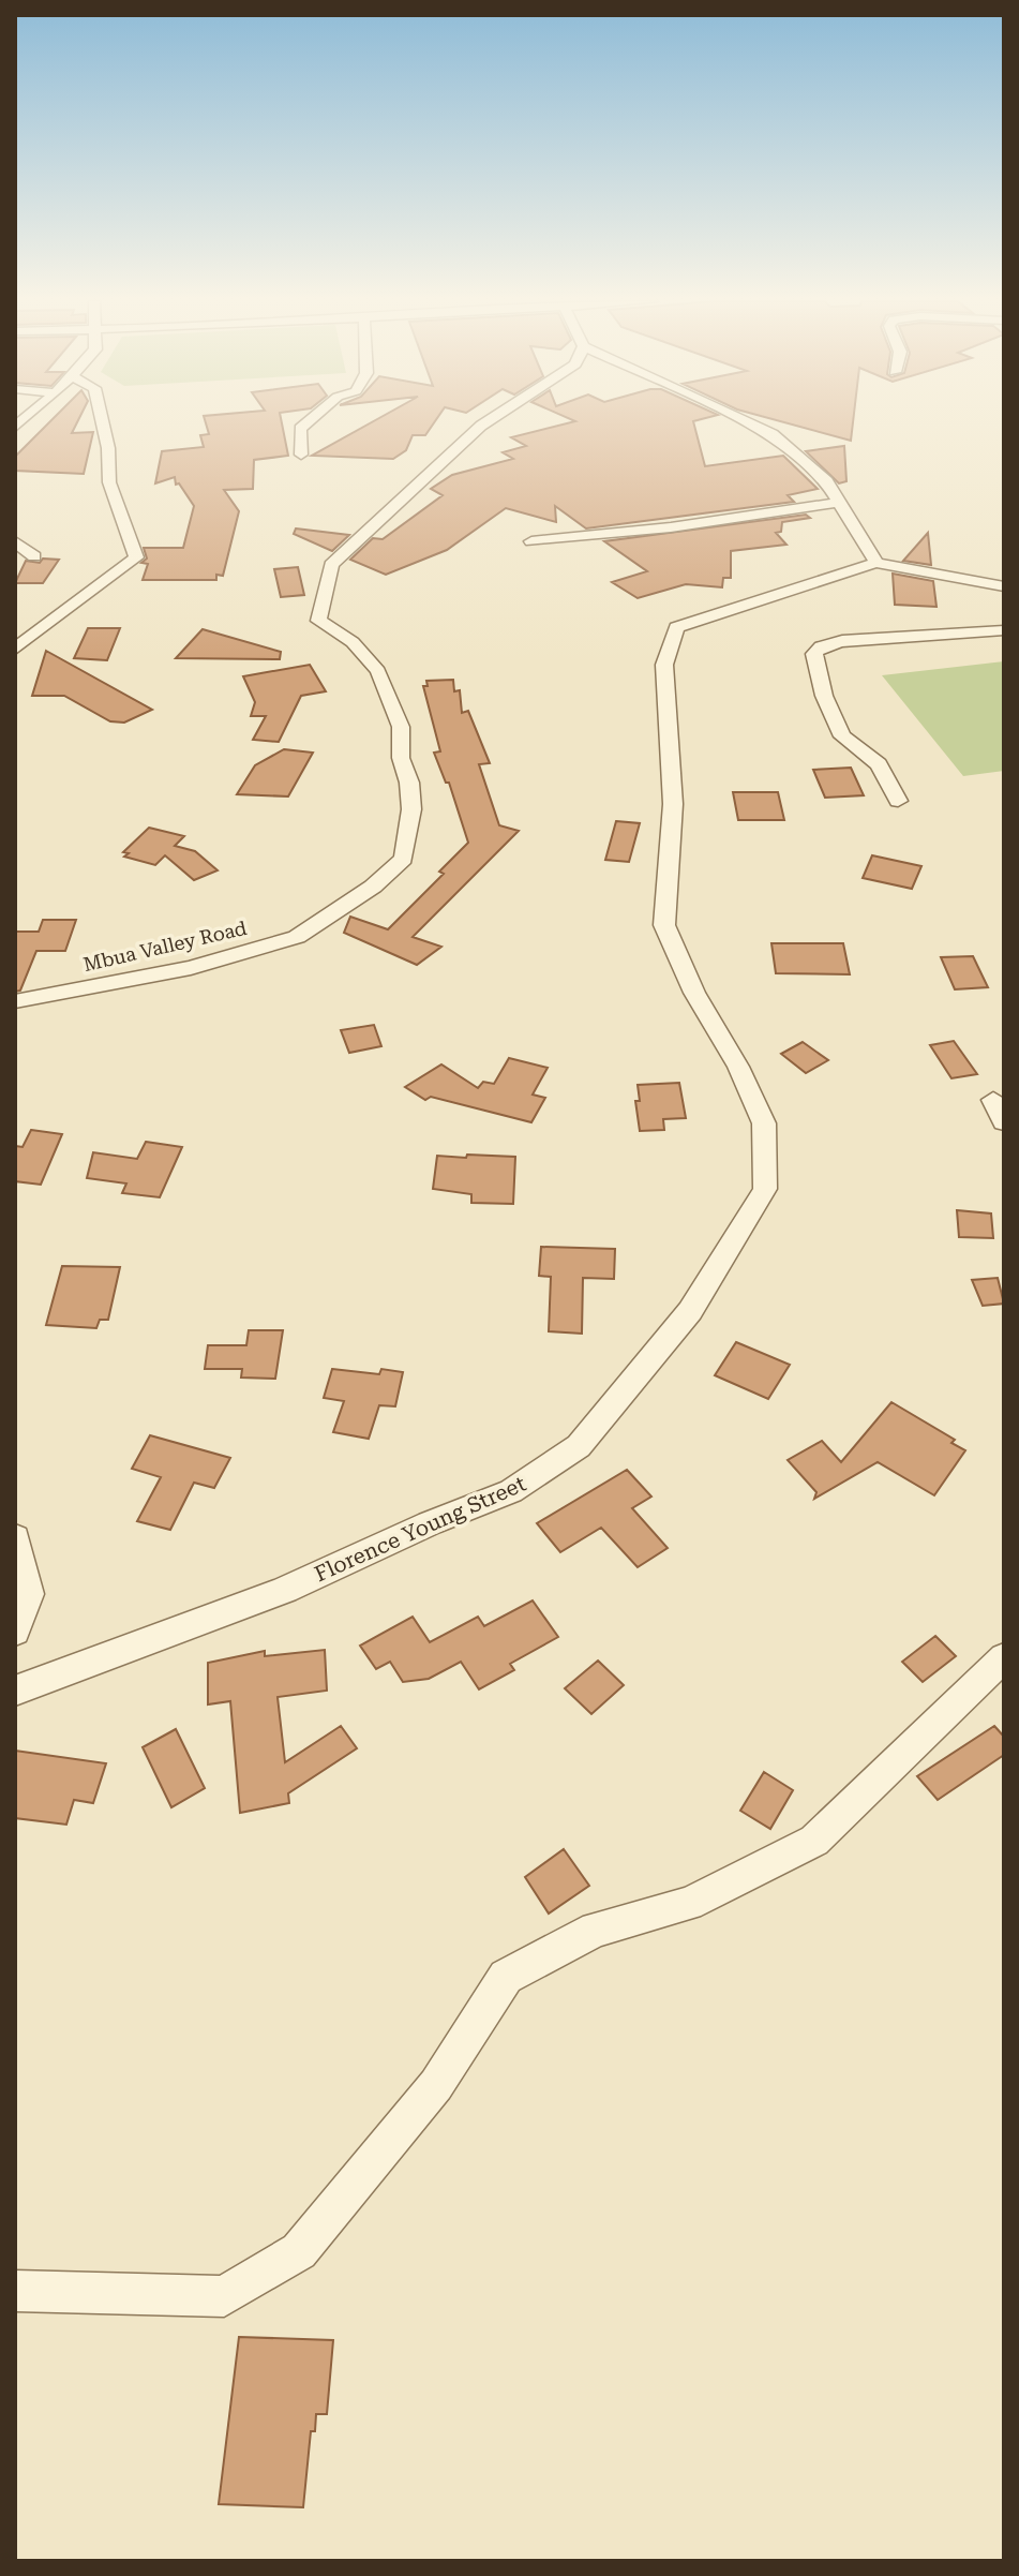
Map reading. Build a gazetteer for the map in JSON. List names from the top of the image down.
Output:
{
  "streets": {
    "street": ["Mbua Valley Road", "Florence Young Street"]
  }
}
